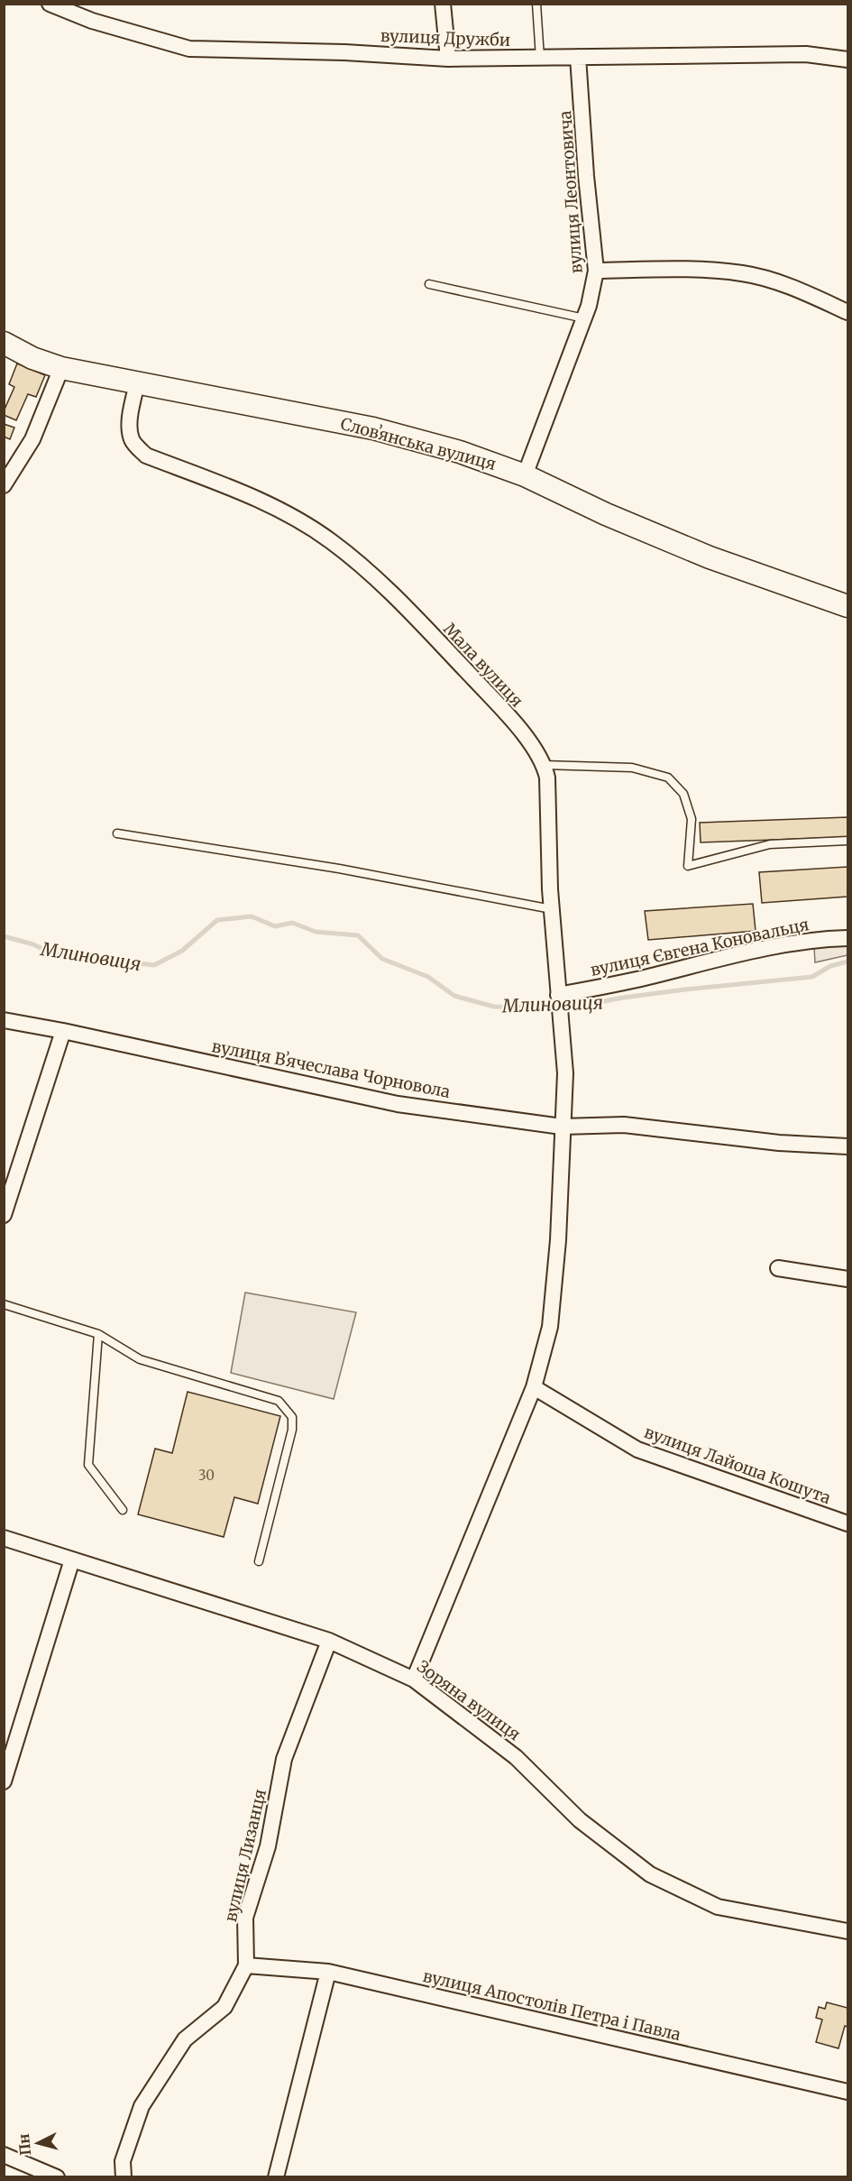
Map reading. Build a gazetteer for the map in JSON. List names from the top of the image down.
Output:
{
  "streets": {
    "street": [
      "вулиця Дружби",
      "вулиця Леонтовича",
      "Словʼянська вулиця",
      "Мала вулиця",
      "вулиця Євгена Коновальця",
      "вулиця Вʼячеслава Чорновола",
      "вулиця Лайоша Кошута",
      "Зоряна вулиця",
      "вулиця Лизанця",
      "вулиця Апостолів Петра і Павла"
    ]
  },
  "crossings": [
    ["вулиця Дружби", "вулиця Леонтовича"],
    ["вулиця Леонтовича", "Словʼянська вулиця"],
    ["Словʼянська вулиця", "Мала вулиця"],
    ["Мала вулиця", "вулиця Євгена Коновальця"],
    ["Мала вулиця", "вулиця Вʼячеслава Чорновола"],
    ["Мала вулиця", "вулиця Лайоша Кошута"],
    ["Мала вулиця", "Зоряна вулиця"],
    ["Зоряна вулиця", "вулиця Лизанця"],
    ["вулиця Лизанця", "вулиця Апостолів Петра і Павла"]
  ],
  "water": ["Млиновиця"],
  "house_numbers": ["30"],
  "north": "left"
}
